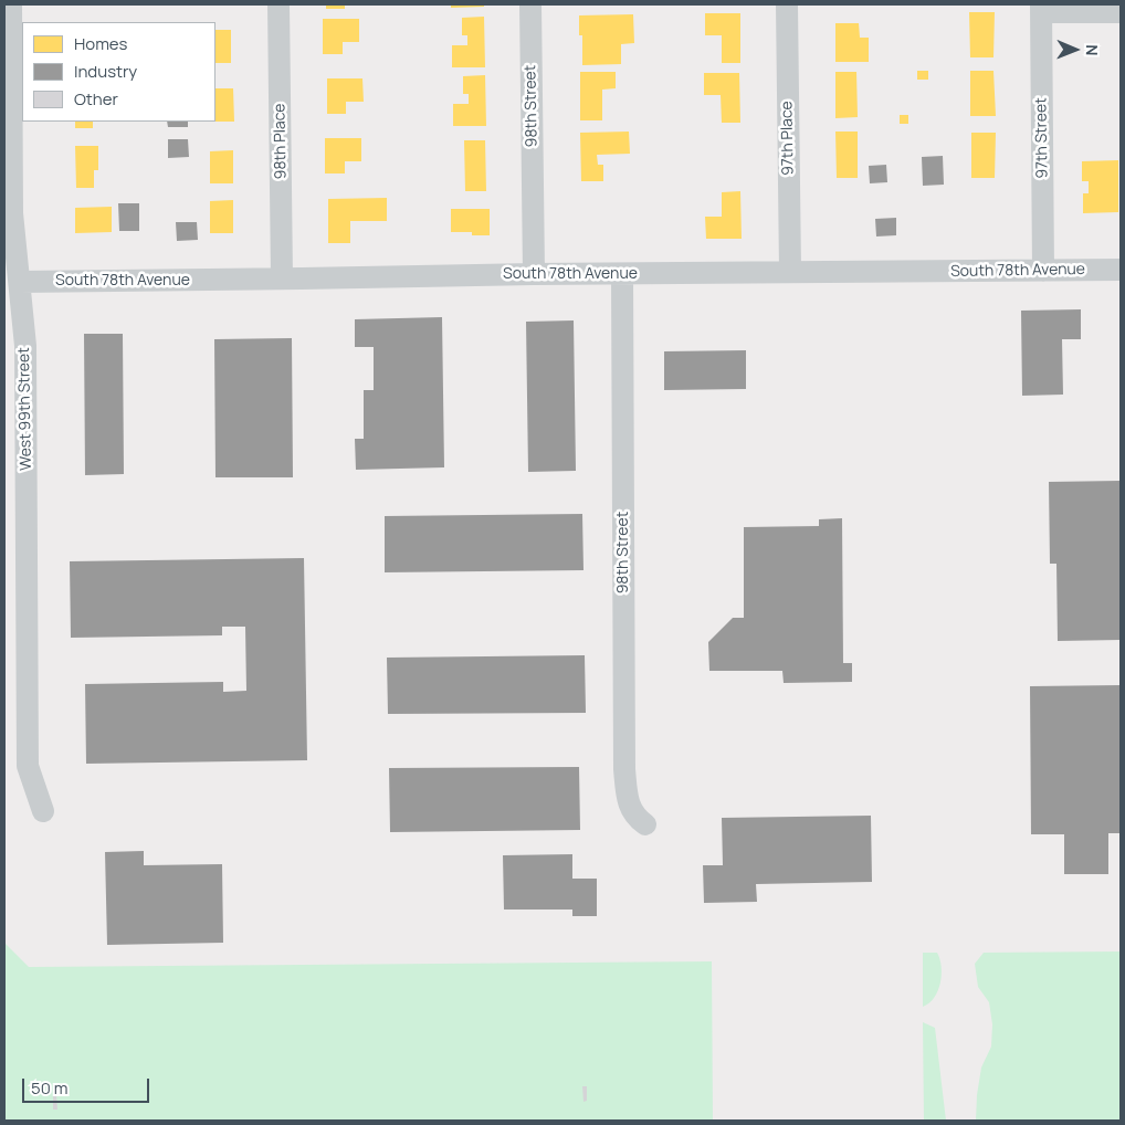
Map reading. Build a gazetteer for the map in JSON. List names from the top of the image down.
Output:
{
  "streets": {
    "street": [
      "98th Street",
      "97th Place",
      "97th Street",
      "98th Place",
      "South 78th Avenue",
      "West 99th Street"
    ]
  },
  "crossings": [
    ["98th Street", "South 78th Avenue"],
    ["97th Place", "South 78th Avenue"],
    ["97th Street", "South 78th Avenue"],
    ["98th Place", "South 78th Avenue"],
    ["South 78th Avenue", "West 99th Street"]
  ],
  "legend": ["Homes", "Industry", "Other"],
  "scale_bar": "50 m",
  "north": "right"
}
